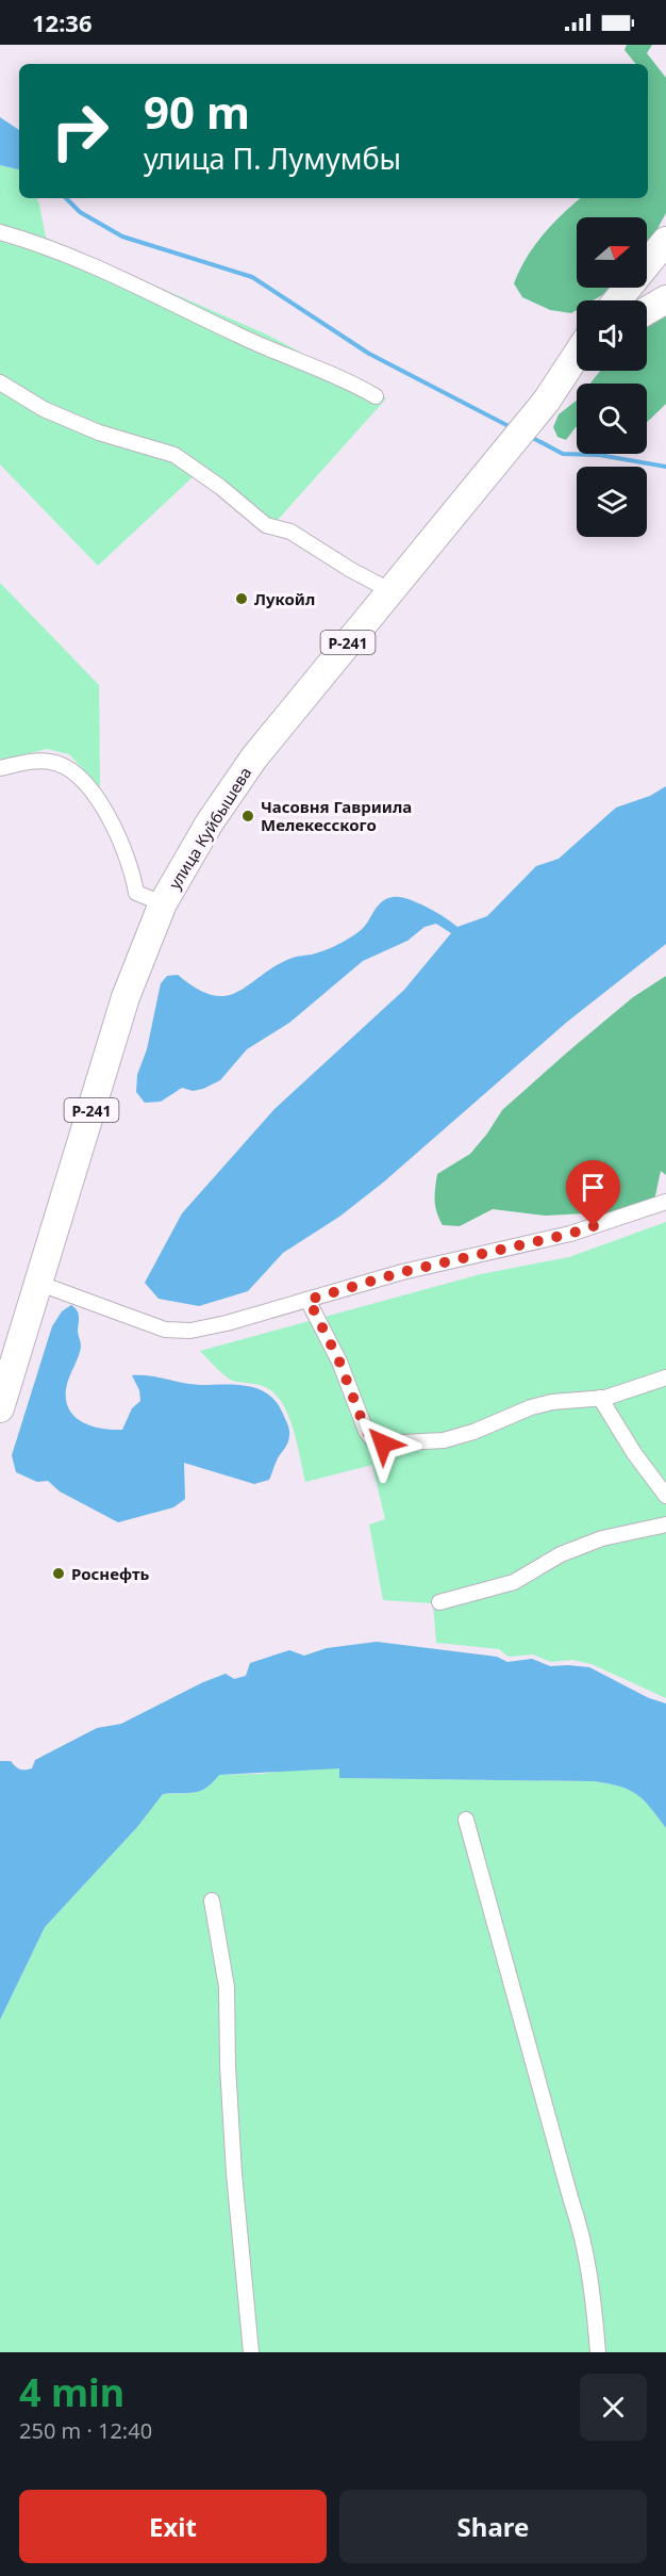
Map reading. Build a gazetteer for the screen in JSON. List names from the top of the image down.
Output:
{
  "streets": {
    "highway": ["Р-241", "улица Куйбышева"]
  },
  "places": ["Лукойл", "Часовня Гавриила Мелекесского", "Роснефть"],
  "north": "right",
  "page": {
    "status": "12:36",
    "turn": ["90 m", "улица П. Лумумбы"],
    "heading": ["4 min", "250 m · 12:40"],
    "buttons": ["Exit", "Share"]
  }
}
